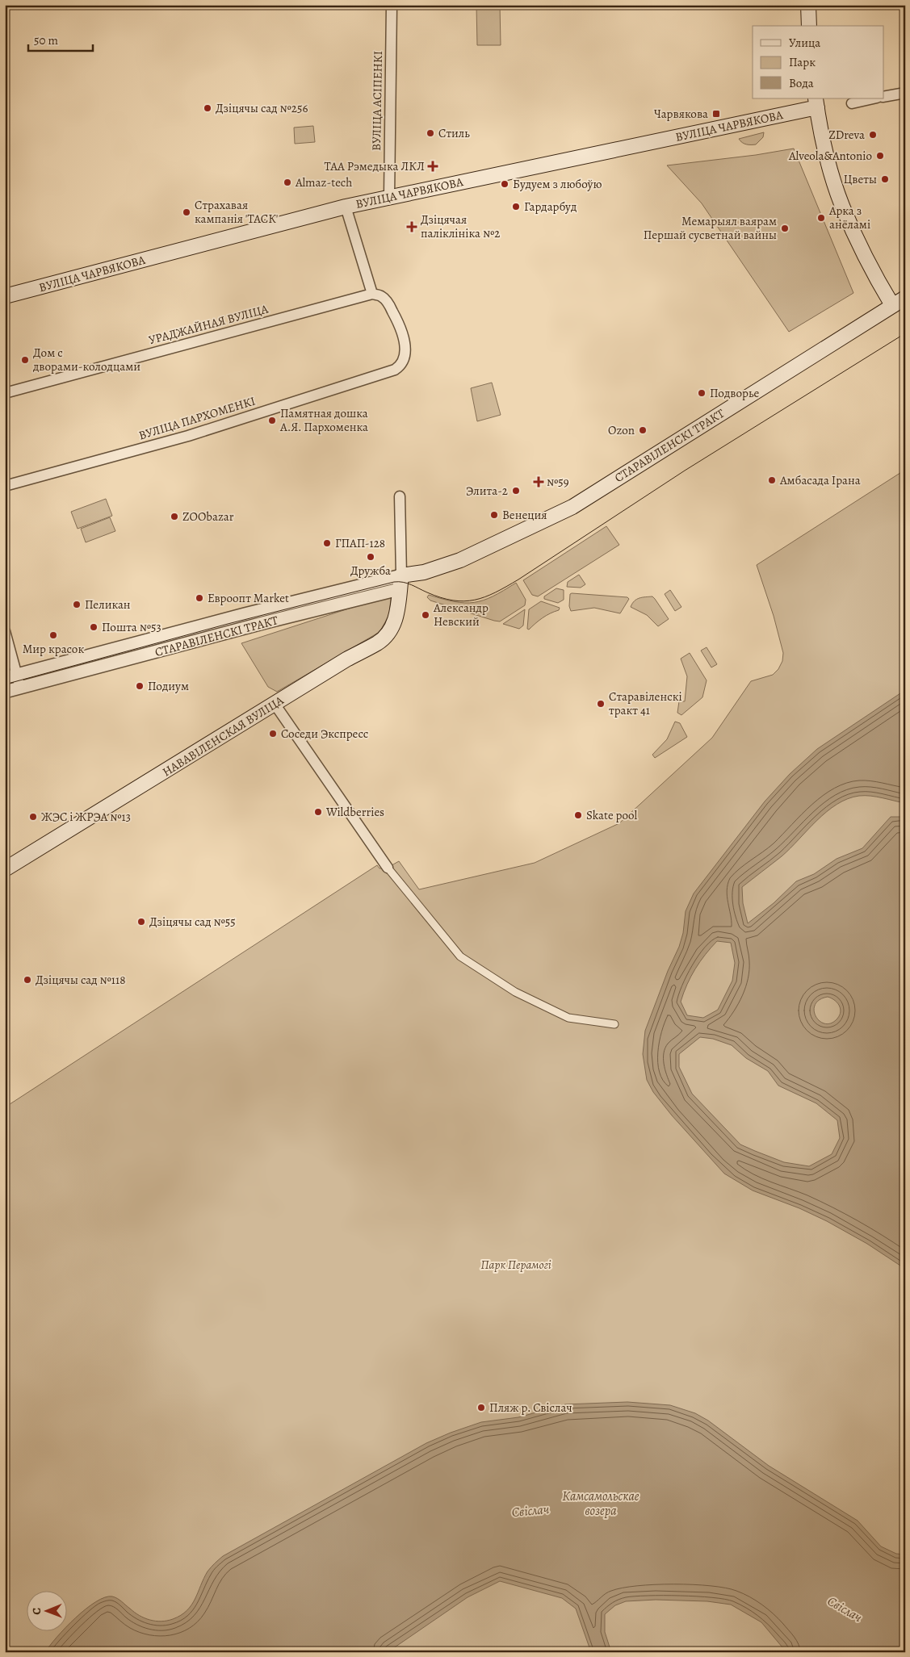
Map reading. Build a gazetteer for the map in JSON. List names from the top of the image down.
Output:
{
  "streets": {
    "main road": ["ВУЛІЦА ЧАРВЯКОВА", "СТАРАВІЛЕНСКІ ТРАКТ", "НАВАВІЛЕНСКАЯ ВУЛІЦА"],
    "street": ["ВУЛІЦА АСІПЕНКІ", "УРАДЖАЙНАЯ ВУЛІЦА", "ВУЛІЦА ПАРХОМЕНКІ"]
  },
  "crossings": [
    ["ВУЛІЦА АСІПЕНКІ", "ВУЛІЦА ЧАРВЯКОВА"],
    ["УРАДЖАЙНАЯ ВУЛІЦА", "ВУЛІЦА ПАРХОМЕНКІ"],
    ["СТАРАВІЛЕНСКІ ТРАКТ", "НАВАВІЛЕНСКАЯ ВУЛІЦА"]
  ],
  "water": ["Камсамольскае возера", "Свіслач"],
  "parks": ["Парк Перамогі"],
  "places": {
    "other": [
      "Дзіцячы сад №256",
      "Стиль",
      "ZDreva",
      "Alveola&Antonio",
      "Цветы",
      "Almaz-tech",
      "Будуем з любоўю",
      "Гардарбуд",
      "Страхавая кампанія 'ТАСК'",
      "Арка з анёламі",
      "Мемарыял ваярам Першай сусветнай вайны",
      "Дом с дворами-колодцами",
      "Подворье",
      "Памятная дошка А.Я. Пархоменка",
      "Ozon",
      "Амбасада Ірана",
      "Элита-2",
      "Венеция",
      "ZOObazar",
      "ГПАП-128",
      "Дружба",
      "Евроопт Market",
      "Пеликан",
      "Александр Невский",
      "Пошта №53",
      "Мир красок",
      "Подиум",
      "Старавіленскі тракт 41",
      "Соседи Экспресс",
      "Wildberries",
      "Skate pool",
      "ЖЭС і ЖРЭА №13",
      "Дзіцячы сад №55",
      "Дзіцячы сад №118",
      "Пляж р. Свіслач"
    ],
    "transit": ["Чарвякова"],
    "health": ["ТАА Рэмедыка ЛКЛ", "Дзіцячая паліклініка №2", "№59"]
  },
  "legend": ["Улица", "Парк", "Вода"],
  "scale_bar": "50 m",
  "north": "left"
}
